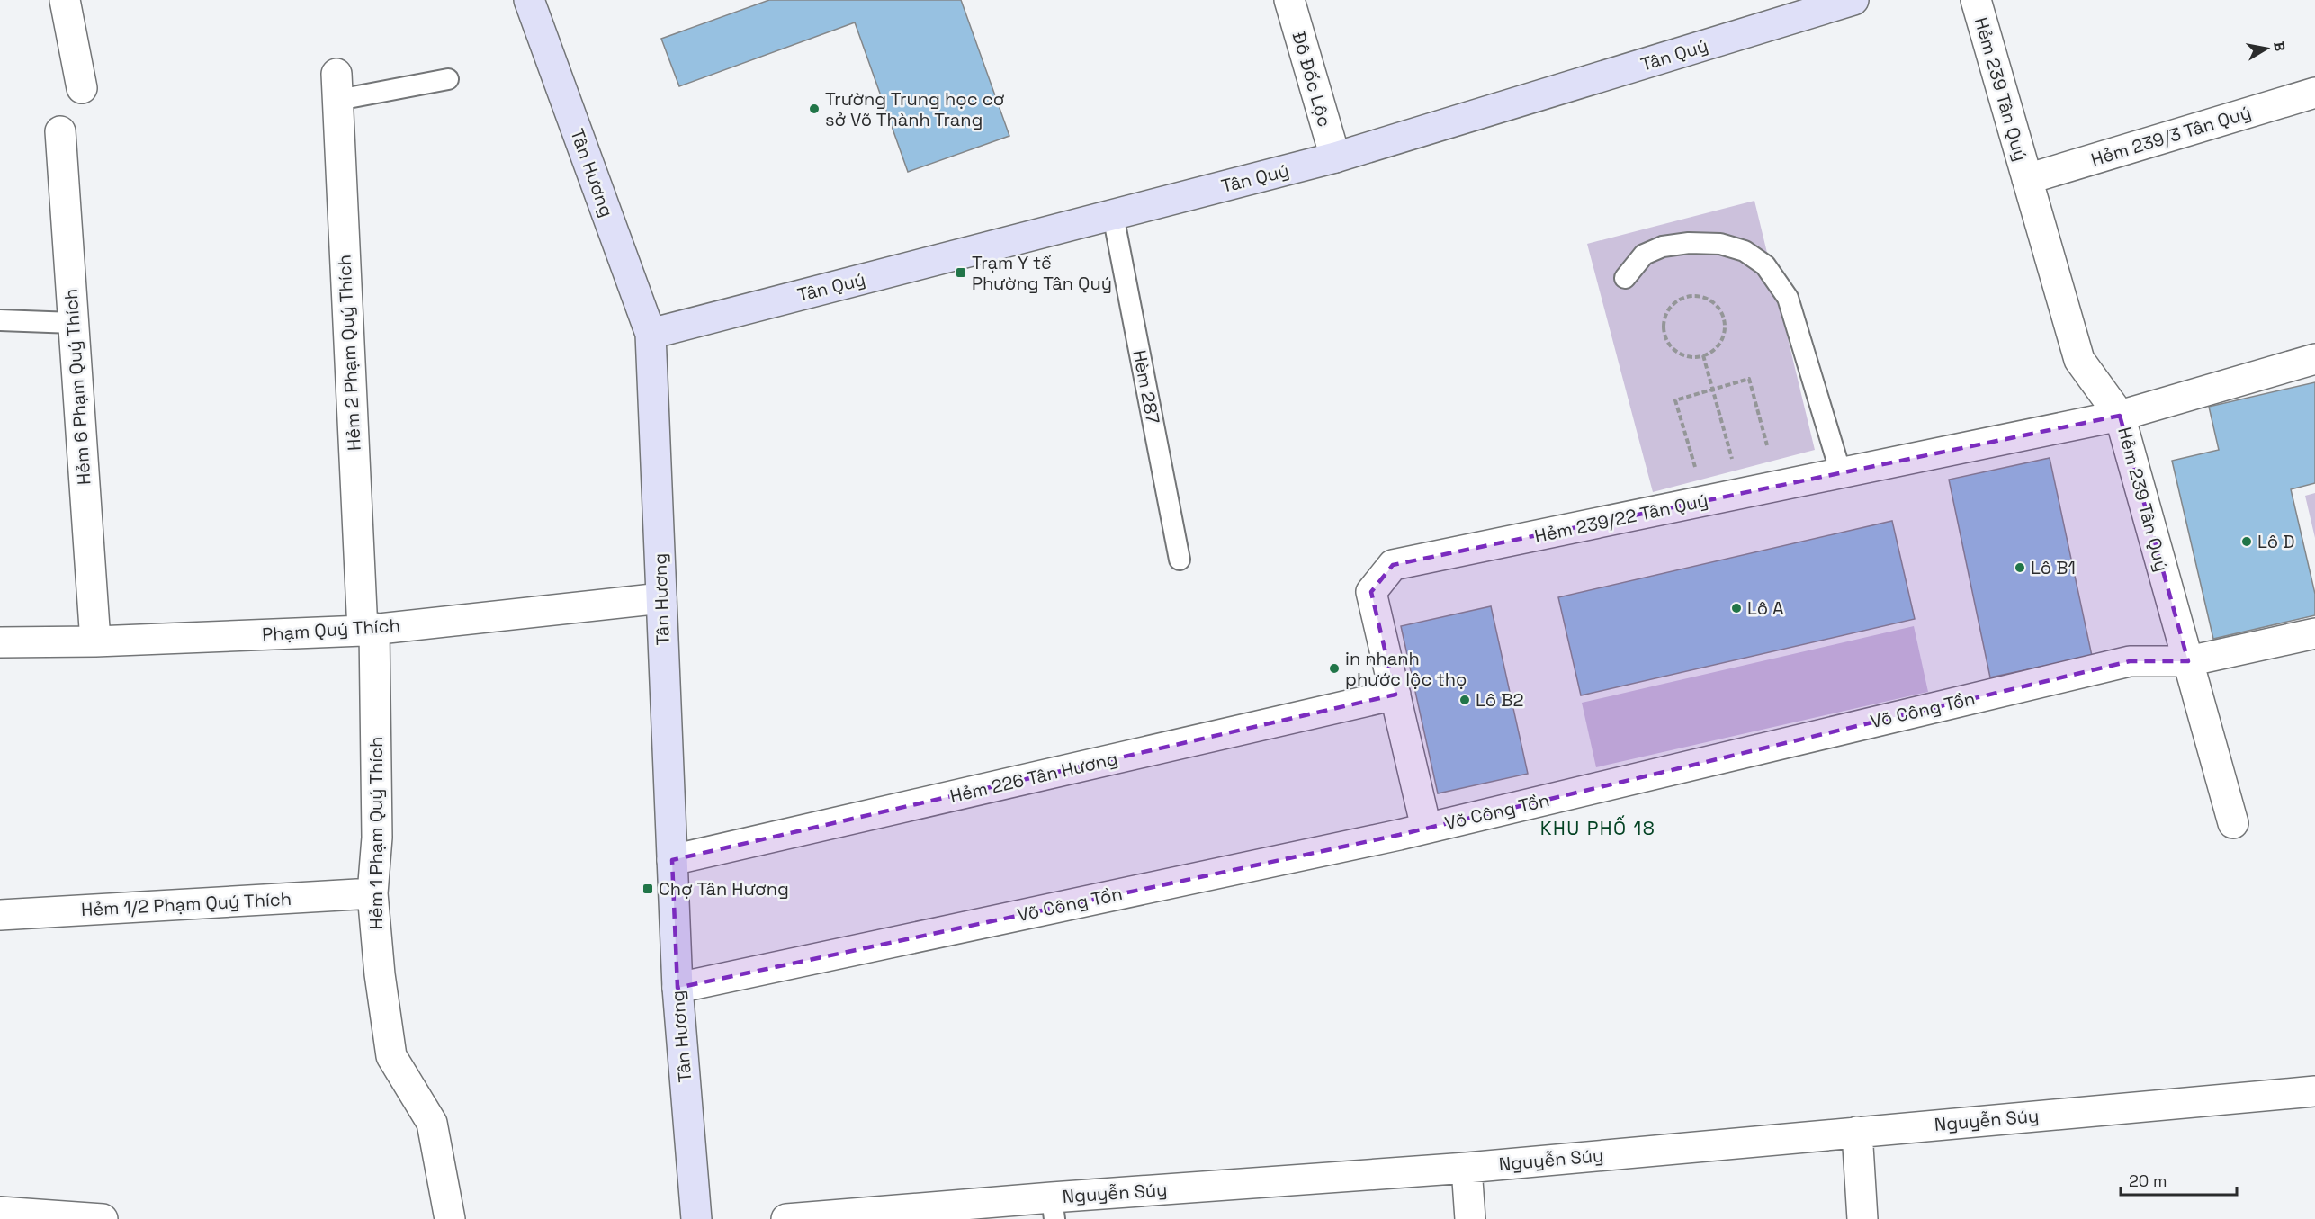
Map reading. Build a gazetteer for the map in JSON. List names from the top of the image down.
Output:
{
  "streets": {
    "street": [
      "Tân Quý",
      "Đô Đốc Lộc",
      "Hẻm 239 Tân Quý",
      "Hẻm 239/3 Tân Quý",
      "Tân Hương",
      "Hẻm 2 Phạm Quý Thích",
      "Hẻm 6 Phạm Quý Thích",
      "Hẻm 239/22 Tân Quý",
      "Phạm Quý Thích",
      "Võ Công Tồn",
      "Hẻm 226 Tân Hương",
      "Hẻm 1 Phạm Quý Thích",
      "Hẻm 1/2 Phạm Quý Thích",
      "Nguyễn Súy"
    ],
    "lane": ["Hèm 287"]
  },
  "crossings": [
    ["Tân Quý", "Đô Đốc Lộc"],
    ["Tân Quý", "Tân Hương"],
    ["Tân Quý", "Hèm 287"],
    ["Hẻm 239 Tân Quý", "Hẻm 239/3 Tân Quý"],
    ["Hẻm 239 Tân Quý", "Hẻm 239/22 Tân Quý"],
    ["Hẻm 239 Tân Quý", "Võ Công Tồn"],
    ["Tân Hương", "Phạm Quý Thích"],
    ["Tân Hương", "Võ Công Tồn"],
    ["Tân Hương", "Hẻm 226 Tân Hương"],
    ["Hẻm 2 Phạm Quý Thích", "Phạm Quý Thích"],
    ["Hẻm 2 Phạm Quý Thích", "Hẻm 1 Phạm Quý Thích"],
    ["Hẻm 6 Phạm Quý Thích", "Phạm Quý Thích"],
    ["Hẻm 239/22 Tân Quý", "Võ Công Tồn"],
    ["Hẻm 239/22 Tân Quý", "Hẻm 226 Tân Hương"],
    ["Phạm Quý Thích", "Hẻm 1 Phạm Quý Thích"],
    ["Hẻm 1 Phạm Quý Thích", "Hẻm 1/2 Phạm Quý Thích"]
  ],
  "districts": ["KHU PHỐ 18"],
  "places": {
    "other": [
      "Trường Trung học cơ sở Võ Thành Trang",
      "Lô D",
      "Lô B1",
      "Lô A",
      "in nhanh phước lộc thọ",
      "Lô B2"
    ],
    "transit": ["Trạm Y tế Phường Tân Quý", "Chợ Tân Hương"]
  },
  "scale_bar": "20 m",
  "north": "right"
}
